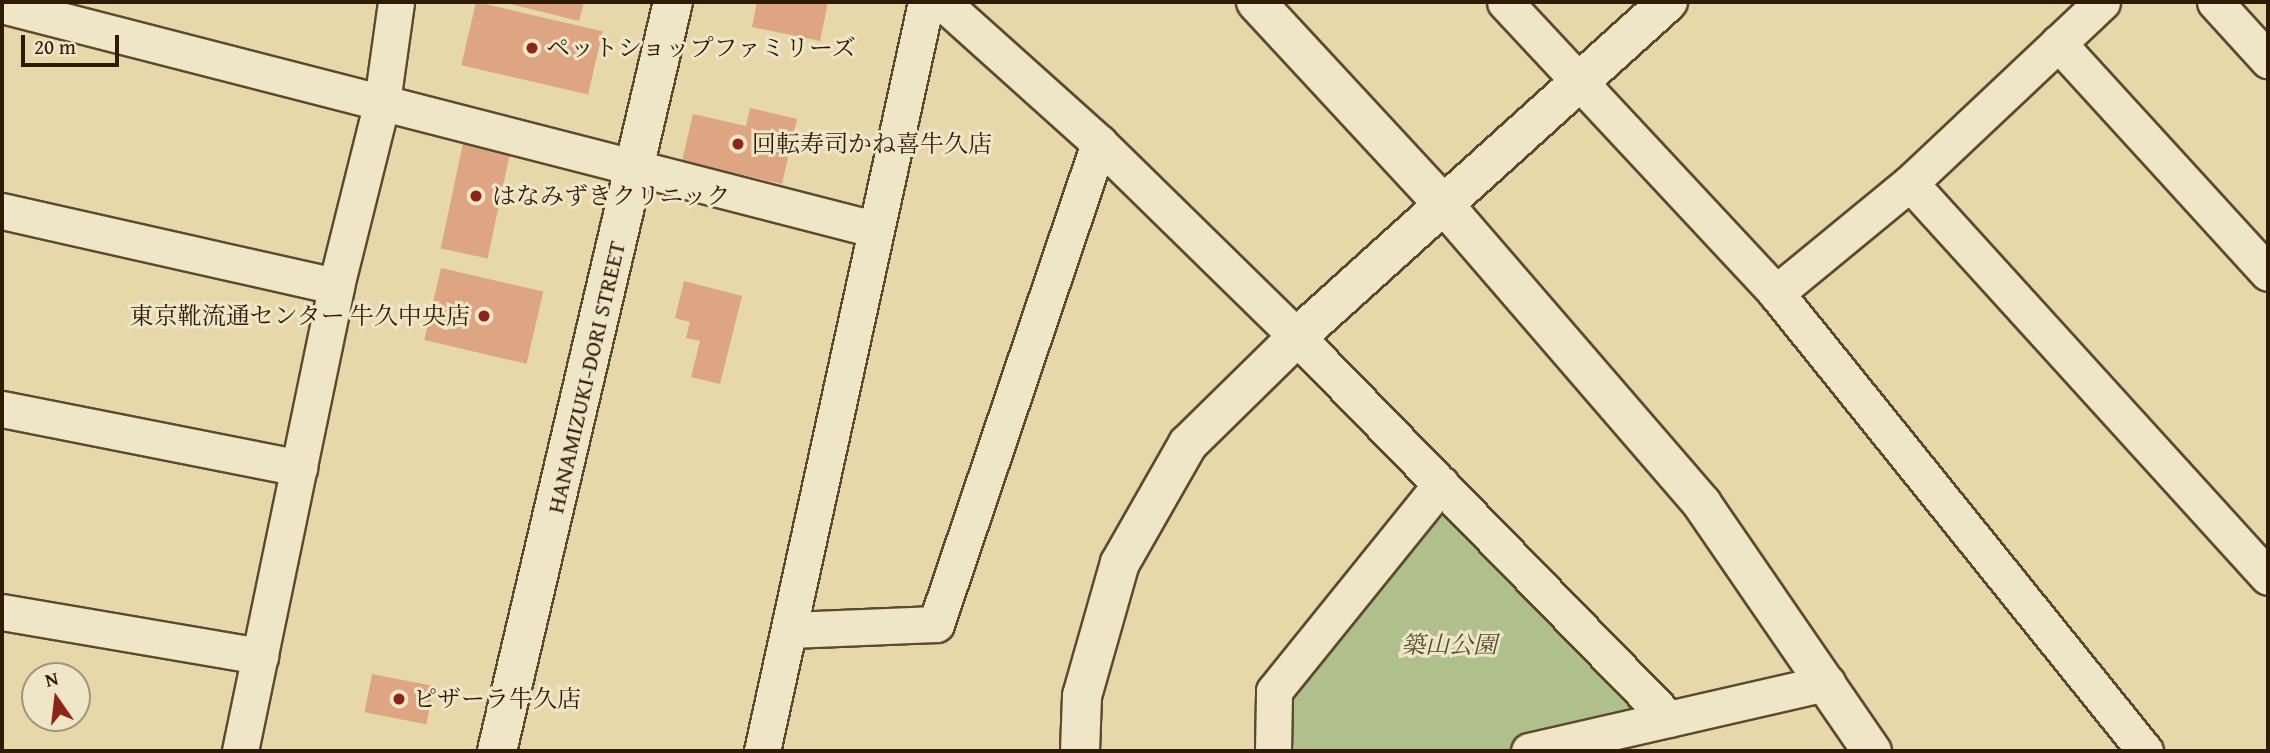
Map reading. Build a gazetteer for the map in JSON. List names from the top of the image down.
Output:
{
  "streets": {
    "street": ["HANAMIZUKI-DORI STREET"]
  },
  "parks": ["築山公園"],
  "places": [
    "ペットショップファミリーズ",
    "回転寿司かね喜牛久店",
    "はなみずきクリニック",
    "東京靴流通センター 牛久中央店",
    "ピザーラ牛久店"
  ],
  "scale_bar": "20 m",
  "north": "top"
}
